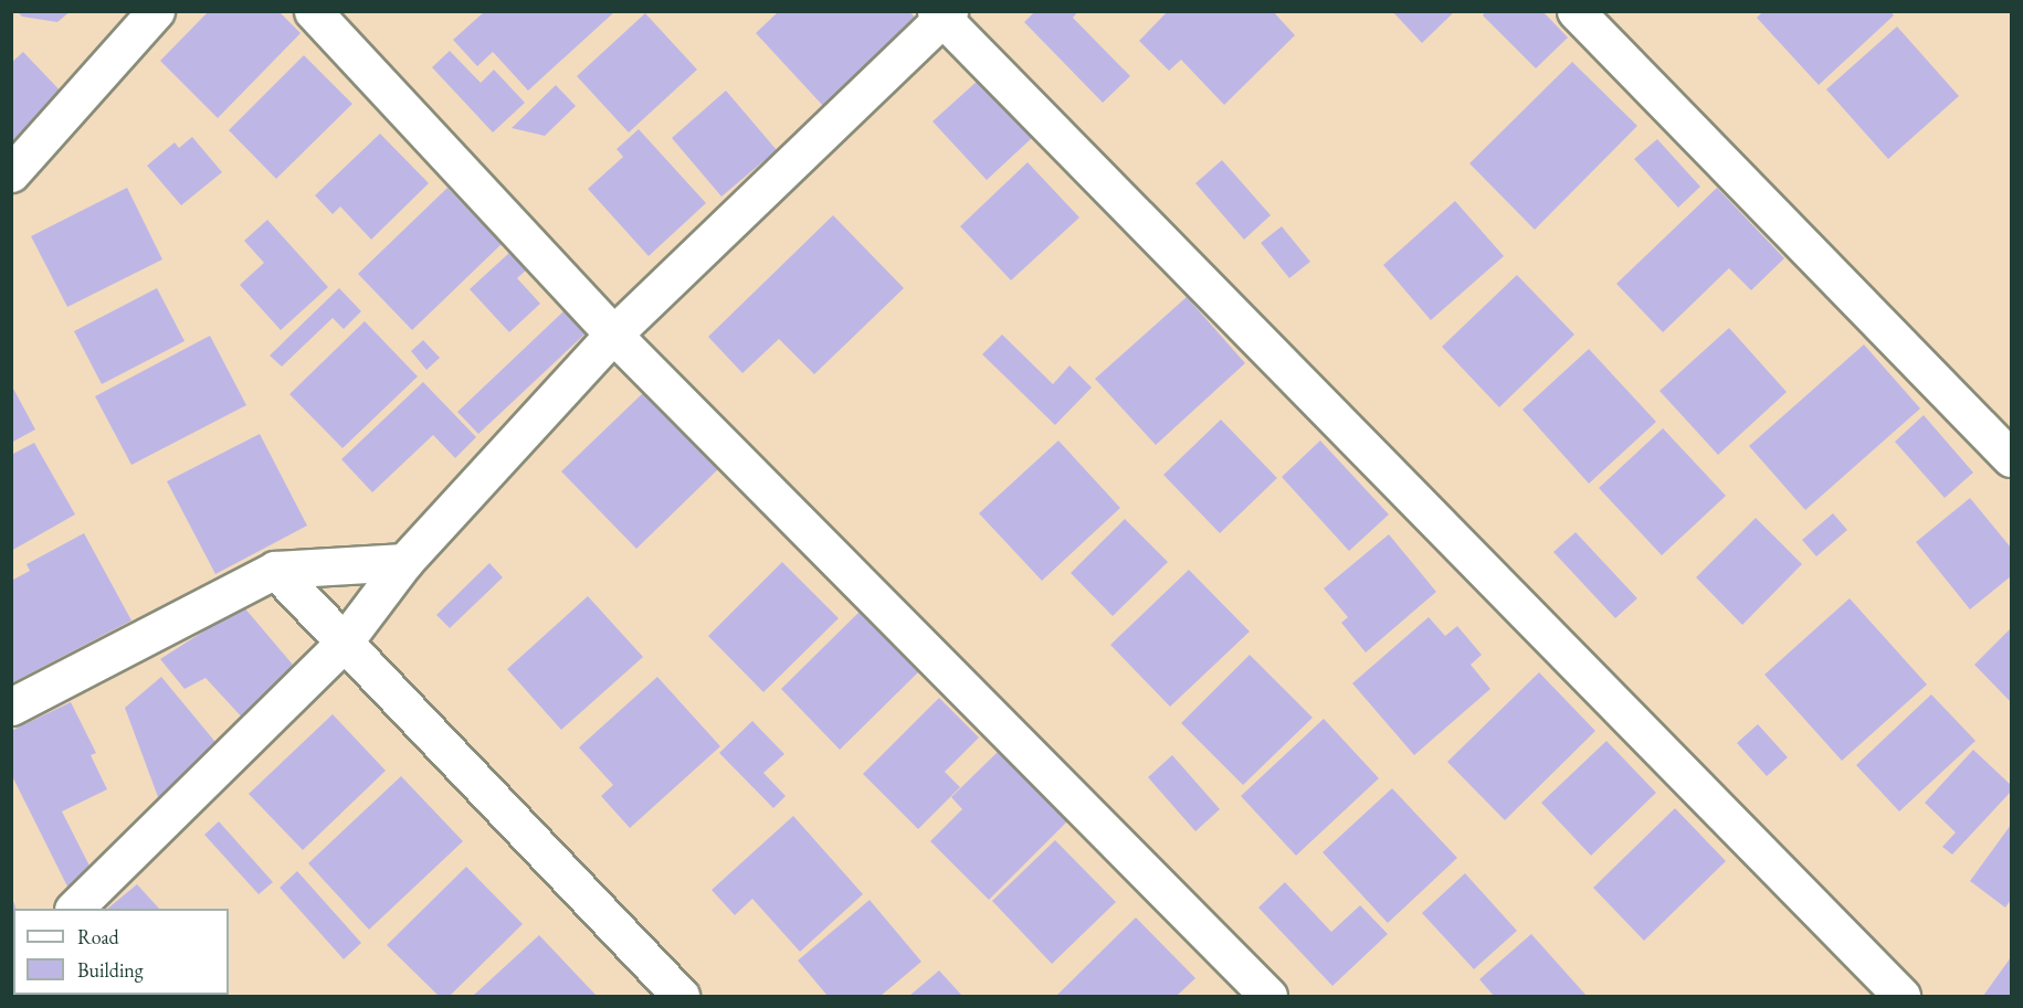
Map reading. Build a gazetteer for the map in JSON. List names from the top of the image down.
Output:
{
  "legend": ["Road", "Building"]
}
